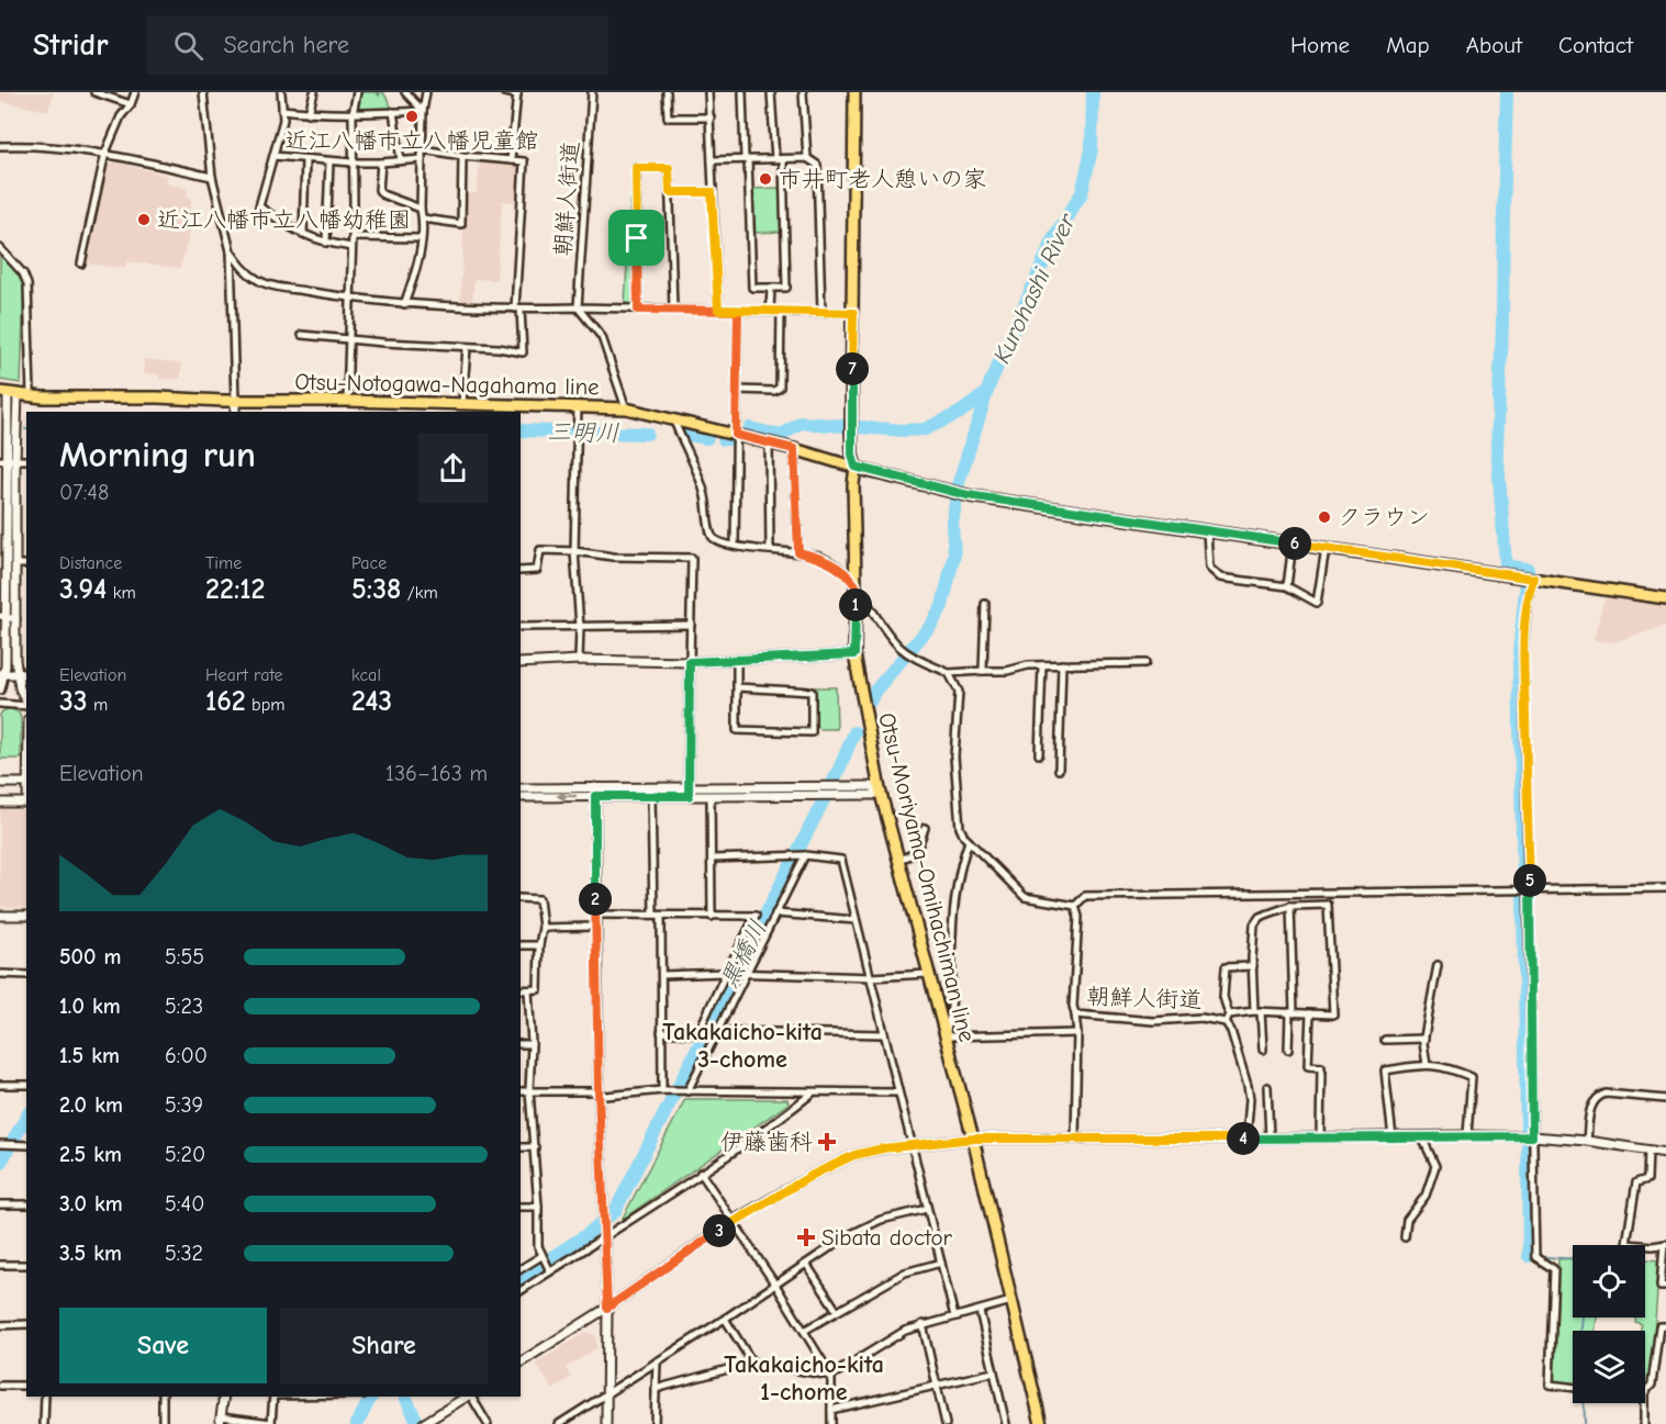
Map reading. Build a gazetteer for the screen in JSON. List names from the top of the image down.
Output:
{
  "streets": {
    "main road": ["Otsu-Notogawa-Nagahama line", "Otsu-Moriyama-Omihachiman line"],
    "street": ["朝鮮人街道"]
  },
  "crossings": [
    ["Otsu-Notogawa-Nagahama line", "Otsu-Moriyama-Omihachiman line"]
  ],
  "districts": ["Takakaicho-kita 3-chome", "Takakaicho-kita 1-chome"],
  "water": ["Kurohashi River", "三明川", "黒橋川"],
  "places": {
    "other": [
      "近江八幡市立八幡児童館",
      "市井町老人憩いの家",
      "近江八幡市立八幡幼稚園",
      "クラウン"
    ],
    "health": ["伊藤歯科", "Sibata doctor"]
  },
  "page": {
    "header": "Stridr",
    "search": "Search here",
    "nav": [
      "Home",
      "Map",
      "About",
      "Contact"
    ],
    "pins": [
      "7",
      "6",
      "1",
      "5",
      "2",
      "4",
      "3"
    ],
    "heading": ["Morning run", "07:48"],
    "stats": [
      ["Distance", "3.94 km"],
      ["Time", "22:12"],
      ["Pace", "5:38 /km"],
      ["Elevation", "33 m"],
      ["Heart rate", "162 bpm"],
      ["kcal", "243"]
    ],
    "chart": ["Elevation", "136–163 m"],
    "list": [
      {
        "name": "500 m",
        "note": "5:55"
      },
      {
        "name": "1.0 km",
        "note": "5:23"
      },
      {
        "name": "1.5 km",
        "note": "6:00"
      },
      {
        "name": "2.0 km",
        "note": "5:39"
      },
      {
        "name": "2.5 km",
        "note": "5:20"
      },
      {
        "name": "3.0 km",
        "note": "5:40"
      },
      {
        "name": "3.5 km",
        "note": "5:32"
      }
    ],
    "buttons": ["Save", "Share"]
  }
}
